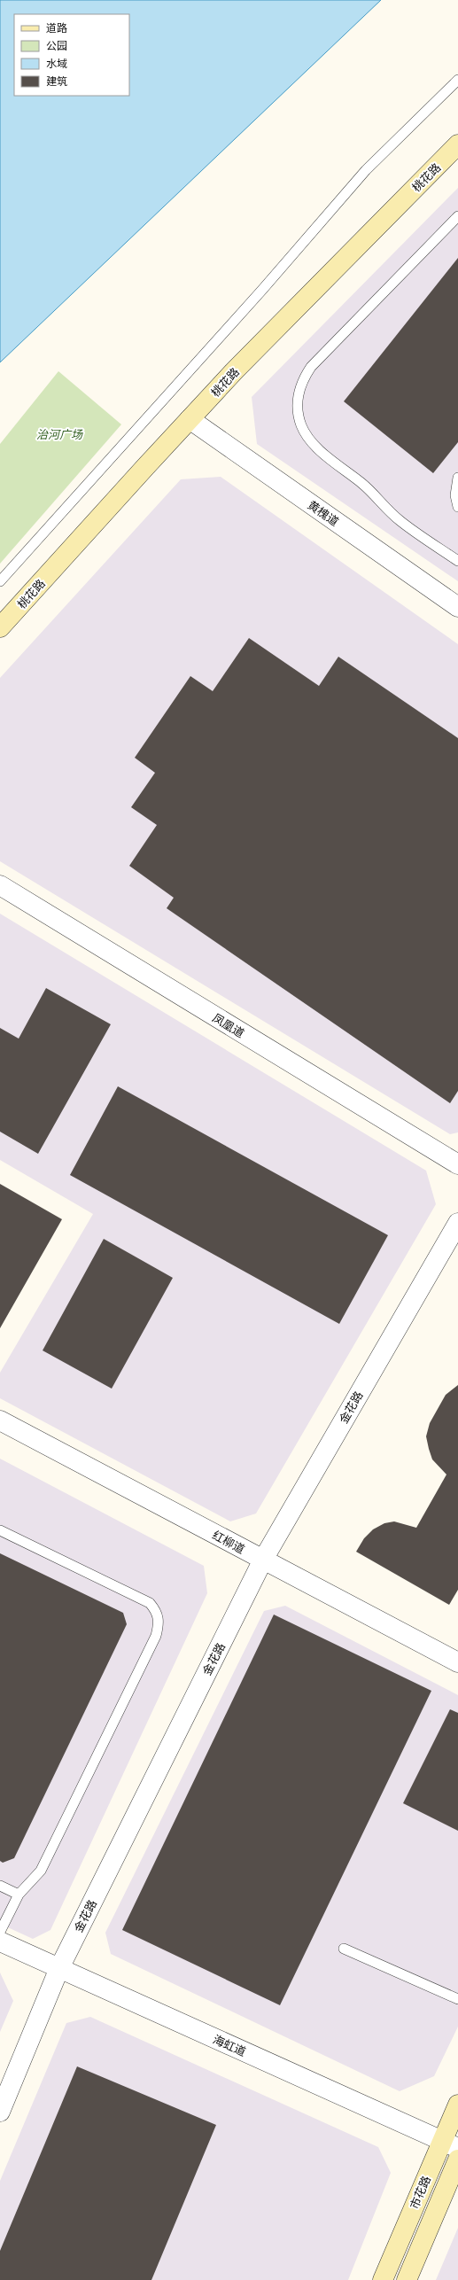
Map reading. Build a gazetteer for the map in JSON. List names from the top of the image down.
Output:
{
  "streets": {
    "main road": ["桃花路", "市花路"],
    "street": [
      "黄槐道",
      "凤凰道",
      "金花路",
      "红柳道",
      "海虹道"
    ]
  },
  "crossings": [
    ["桃花路", "黄槐道"],
    ["金花路", "红柳道"],
    ["金花路", "海虹道"],
    ["海虹道", "市花路"]
  ],
  "parks": ["治河广场"],
  "legend": [
    "道路",
    "公园",
    "水域",
    "建筑"
  ]
}
